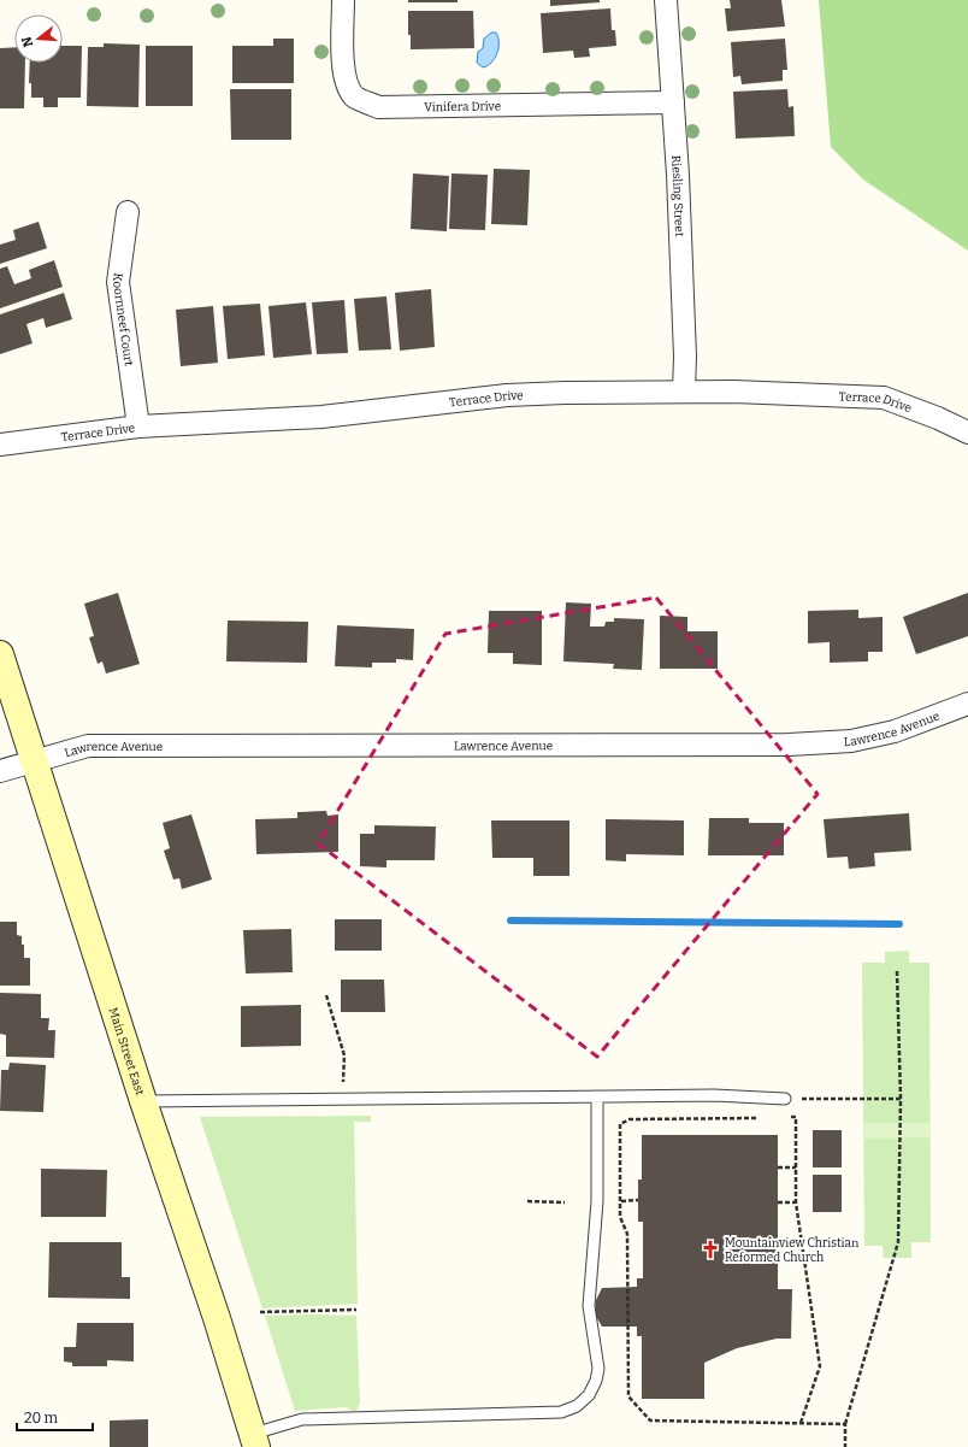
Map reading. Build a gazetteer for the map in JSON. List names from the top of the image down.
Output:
{
  "streets": {
    "main road": ["Main Street East"],
    "street": [
      "Vinifera Drive",
      "Riesling Street",
      "Koornneef Court",
      "Terrace Drive",
      "Lawrence Avenue"
    ]
  },
  "crossings": [
    ["Vinifera Drive", "Riesling Street"],
    ["Riesling Street", "Terrace Drive"],
    ["Koornneef Court", "Terrace Drive"],
    ["Lawrence Avenue", "Main Street East"]
  ],
  "places": {
    "church": ["Mountainview Christian Reformed Church"]
  },
  "scale_bar": "20 m",
  "north": "left"
}
